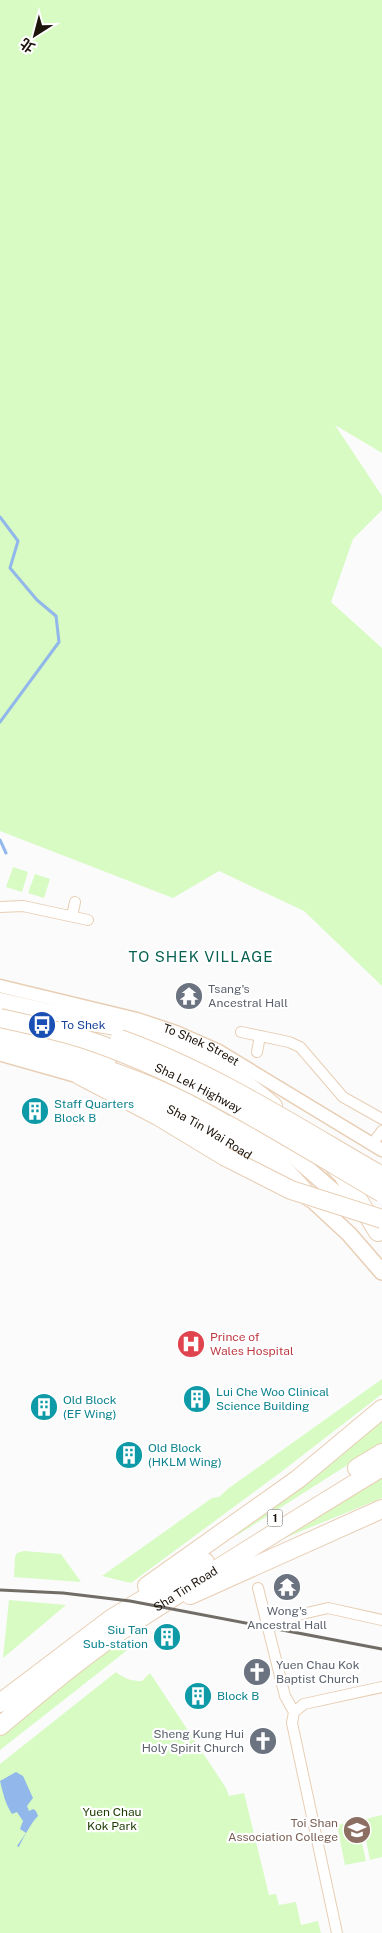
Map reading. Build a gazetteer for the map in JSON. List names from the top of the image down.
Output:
{
  "streets": {
    "highway": ["Sha Lek Highway", "1", "Sha Tin Road"],
    "main road": ["Sha Tin Wai Road"],
    "street": ["To Shek Street"]
  },
  "districts": ["TO SHEK VILLAGE"],
  "parks": ["Yuen Chau Kok Park"],
  "places": {
    "temple": ["Tsang's Ancestral Hall", "Wong's Ancestral Hall"],
    "bus stop": ["To Shek"],
    "building": [
      "Staff Quarters Block B",
      "Lui Che Woo Clinical Science Building",
      "Old Block (EF Wing)",
      "Old Block (HKLM Wing)",
      "Siu Tan Sub-station",
      "Block B"
    ],
    "hospital": ["Prince of Wales Hospital"],
    "church": ["Yuen Chau Kok Baptist Church", "Sheng Kung Hui Holy Spirit Church"],
    "school or university": ["Toi Shan Association College"]
  },
  "north": "bottom left"
}
